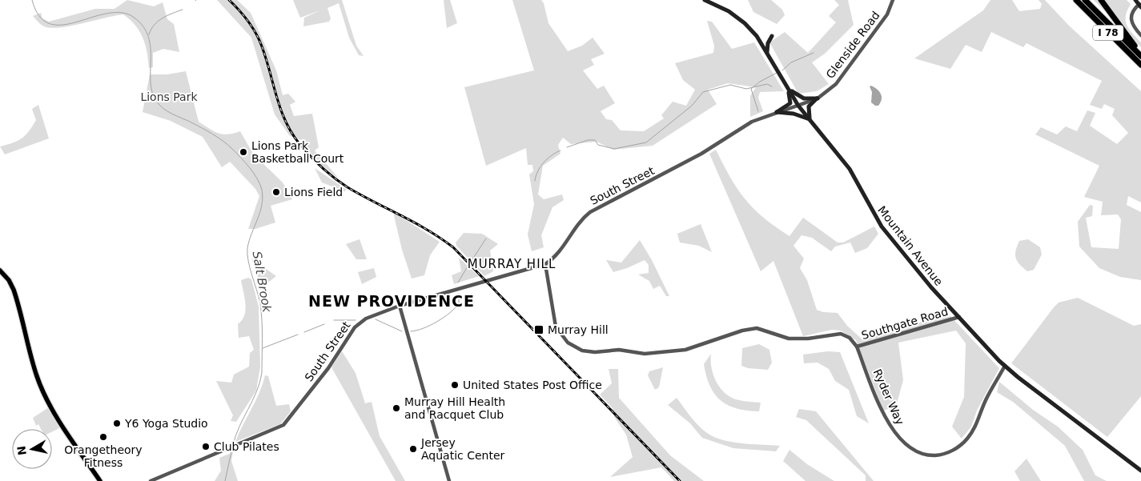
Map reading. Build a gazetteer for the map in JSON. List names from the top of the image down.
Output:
{
  "streets": {
    "highway": ["I 78"],
    "main road": ["Mountain Avenue"],
    "street": [
      "Glenside Road",
      "South Street",
      "Southgate Road",
      "Ryder Way"
    ]
  },
  "crossings": [
    ["Glenside Road", "South Street"],
    ["Glenside Road", "Mountain Avenue"],
    ["South Street", "Mountain Avenue"],
    ["South Street", "Southgate Road"],
    ["Mountain Avenue", "Southgate Road"],
    ["Mountain Avenue", "Ryder Way"],
    ["Southgate Road", "Ryder Way"]
  ],
  "districts": ["MURRAY HILL", "NEW PROVIDENCE"],
  "water": ["Salt Brook"],
  "parks": ["Lions Park"],
  "places": {
    "other": [
      "Lions Park Basketball Court",
      "Lions Field",
      "United States Post Office",
      "Murray Hill Health and Racquet Club",
      "Y6 Yoga Studio",
      "Orangetheory Fitness",
      "Club Pilates",
      "Jersey Aquatic Center"
    ],
    "transit": ["Murray Hill"]
  },
  "north": "left"
}
